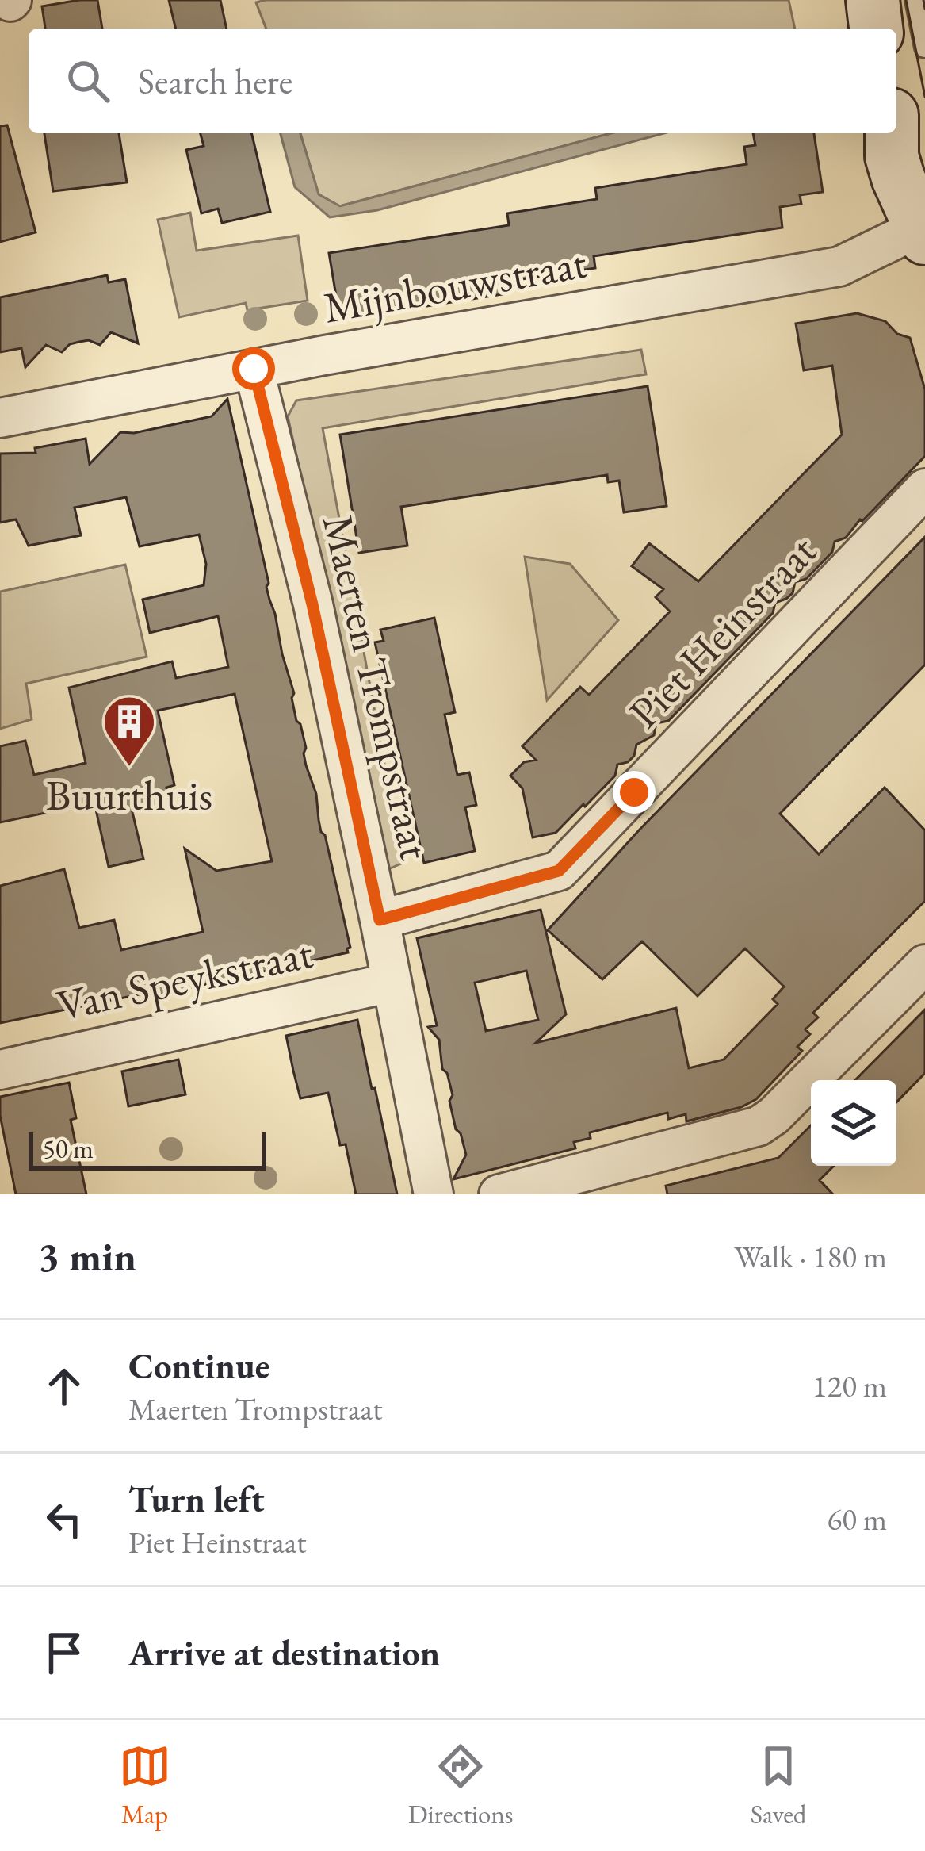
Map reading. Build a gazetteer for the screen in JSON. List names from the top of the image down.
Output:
{
  "streets": {
    "street": [
      "Mijnbouwstraat",
      "Piet Heinstraat",
      "Maerten Trompstraat",
      "Van Speykstraat"
    ]
  },
  "crossings": [
    ["Mijnbouwstraat", "Maerten Trompstraat"],
    ["Piet Heinstraat", "Maerten Trompstraat"],
    ["Maerten Trompstraat", "Van Speykstraat"]
  ],
  "places": {
    "building": ["Buurthuis"]
  },
  "scale_bar": "50 m",
  "page": {
    "search": "Search here",
    "scale": "50 m",
    "heading": ["3 min", "Walk · 180 m"],
    "list": [
      ["Continue", "Maerten Trompstraat", "120 m"],
      ["Turn left", "Piet Heinstraat", "60 m"],
      "Arrive at destination"
    ],
    "nav": ["Map", "Directions", "Saved"]
  }
}
